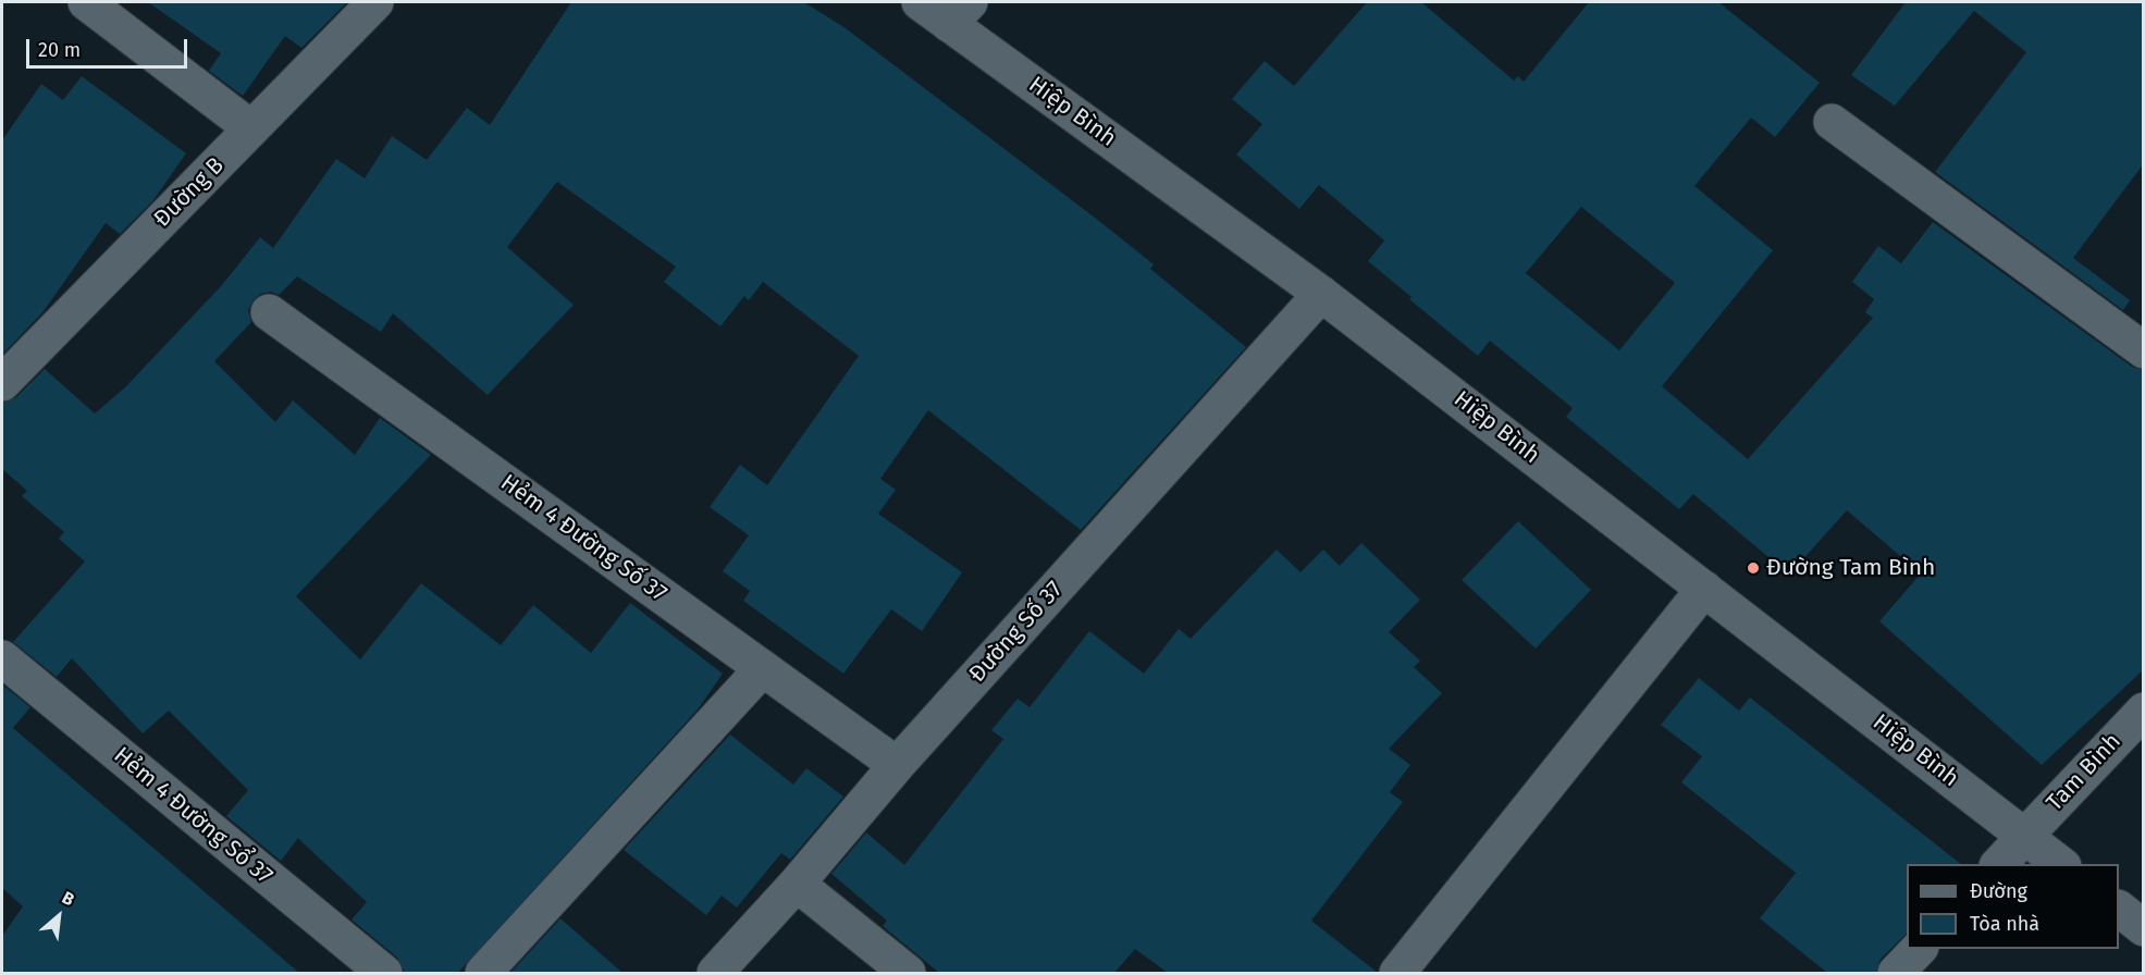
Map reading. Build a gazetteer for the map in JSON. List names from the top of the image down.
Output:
{
  "streets": {
    "street": [
      "Hiệp Bình",
      "Đường B",
      "Hẻm 4 Đường Số 37",
      "Đường Số 37",
      "Tam Bình",
      "Hẻm 4 Đường Sổ 37"
    ]
  },
  "crossings": [
    ["Hiệp Bình", "Đường Số 37"],
    ["Hiệp Bình", "Tam Bình"],
    ["Hẻm 4 Đường Số 37", "Đường Số 37"]
  ],
  "places": ["Đường Tam Bình"],
  "legend": ["Đường", "Tòa nhà"],
  "scale_bar": "20 m",
  "north": "top right"
}
